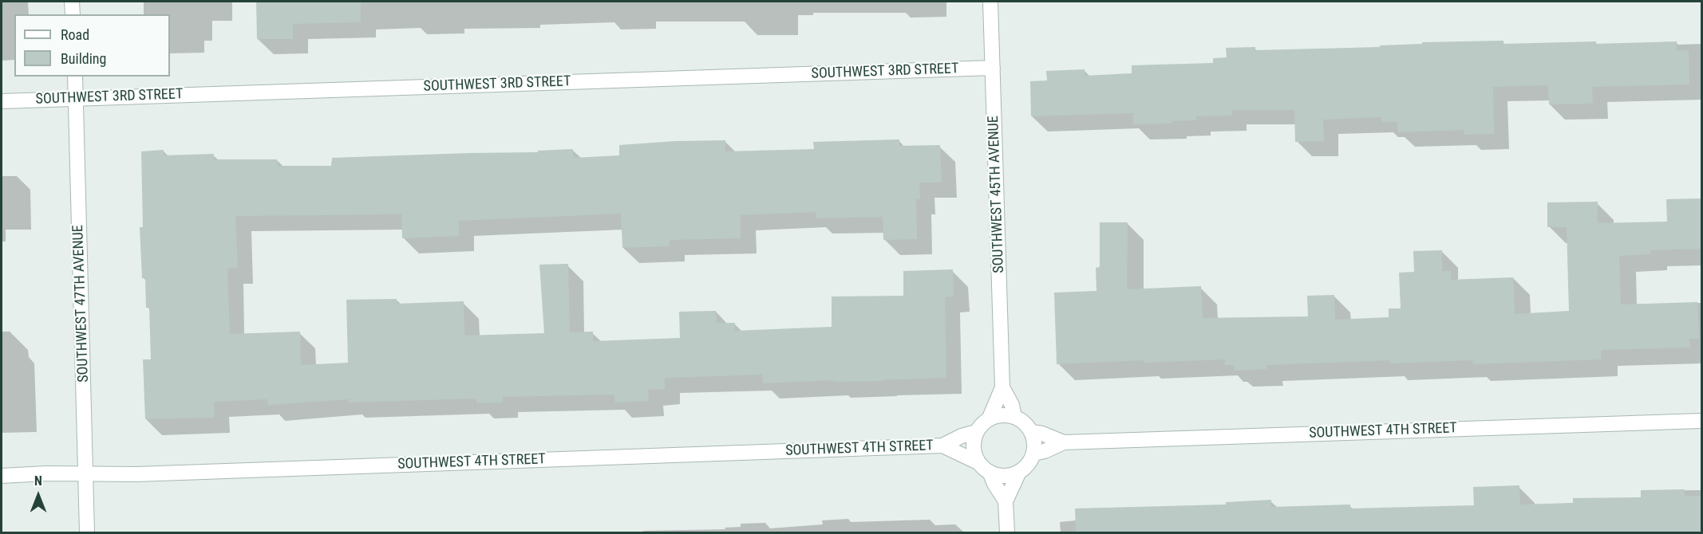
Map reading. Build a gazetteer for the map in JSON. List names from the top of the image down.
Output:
{
  "streets": {
    "street": [
      "SOUTHWEST 3RD STREET",
      "SOUTHWEST 45TH AVENUE",
      "SOUTHWEST 47TH AVENUE",
      "SOUTHWEST 4TH STREET"
    ]
  },
  "crossings": [
    ["SOUTHWEST 3RD STREET", "SOUTHWEST 45TH AVENUE"],
    ["SOUTHWEST 3RD STREET", "SOUTHWEST 47TH AVENUE"],
    ["SOUTHWEST 45TH AVENUE", "SOUTHWEST 4TH STREET"],
    ["SOUTHWEST 47TH AVENUE", "SOUTHWEST 4TH STREET"]
  ],
  "legend": ["Road", "Building"],
  "north": "top"
}
